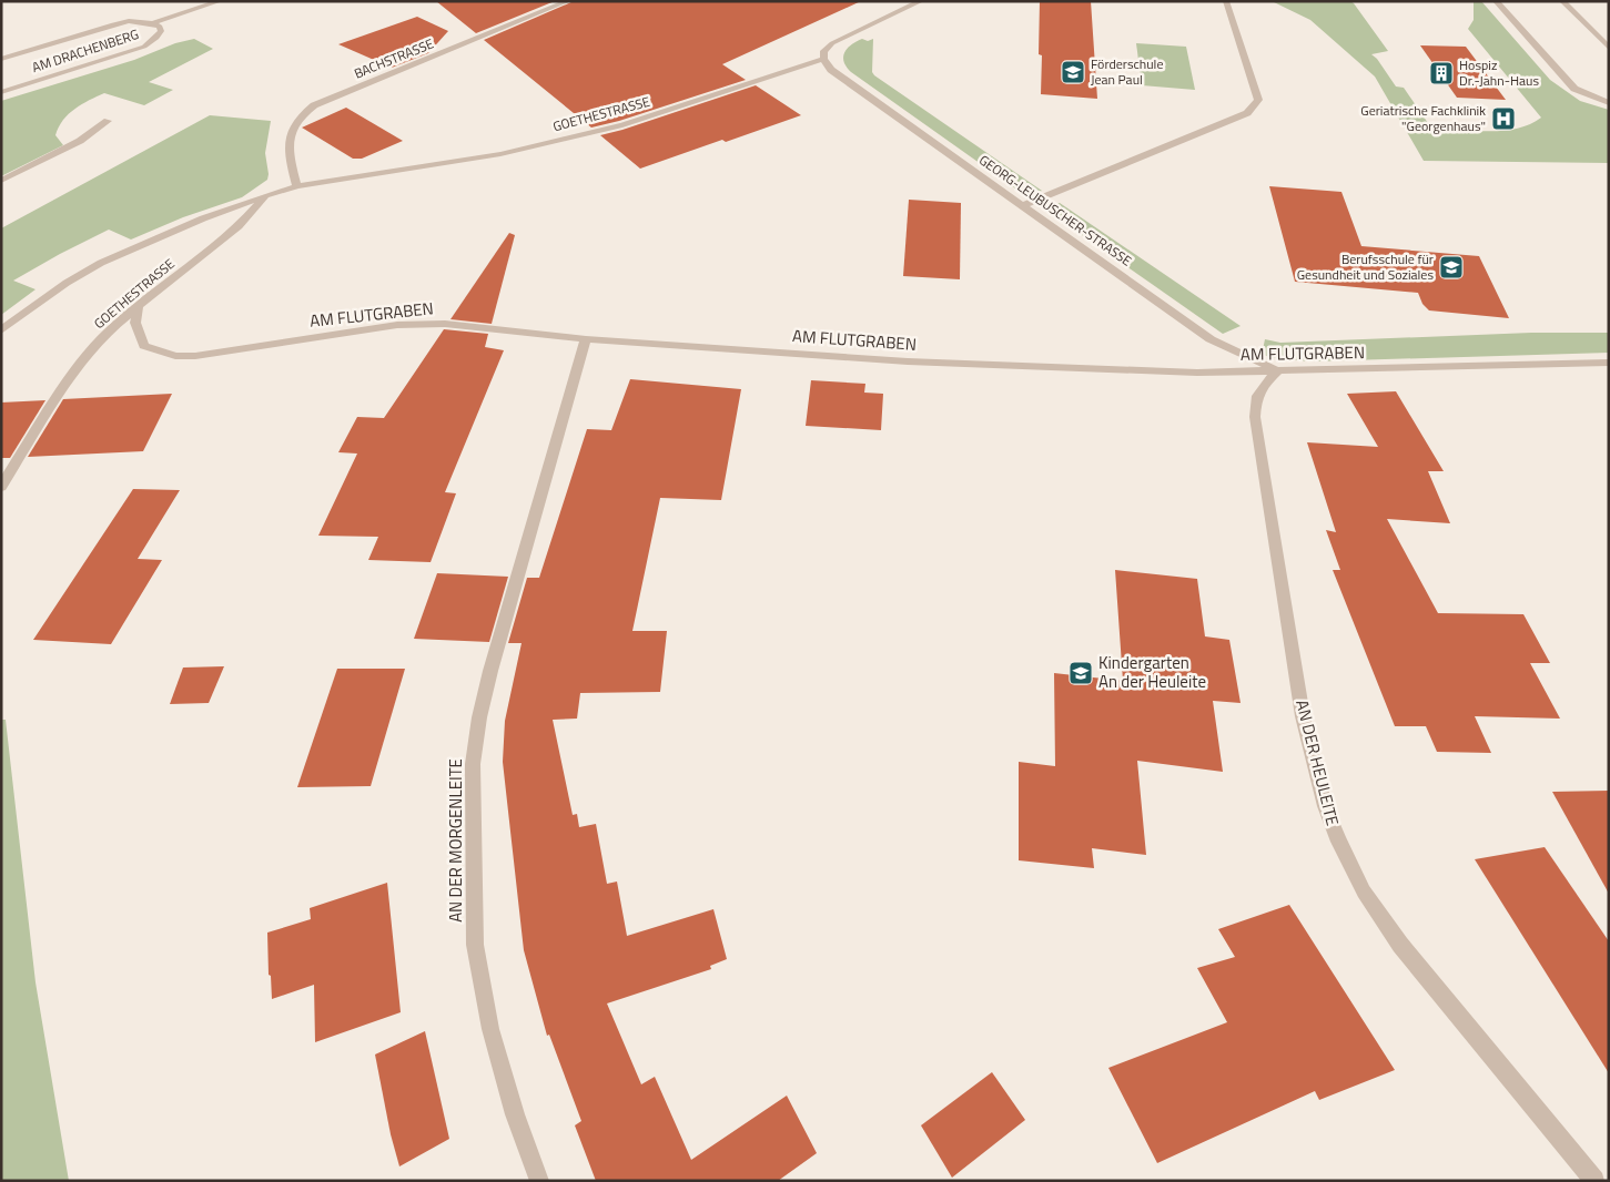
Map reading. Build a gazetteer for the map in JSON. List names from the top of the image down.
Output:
{
  "streets": {
    "street": [
      "AM DRACHENBERG",
      "BACHSTRASSE",
      "GOETHESTRASSE",
      "GEORG-LEUBUSCHER-STRASSE",
      "AM FLUTGRABEN",
      "AN DER HEULEITE",
      "AN DER MORGENLEITE"
    ]
  },
  "crossings": [
    ["BACHSTRASSE", "GOETHESTRASSE"],
    ["GOETHESTRASSE", "GEORG-LEUBUSCHER-STRASSE"],
    ["GOETHESTRASSE", "AM FLUTGRABEN"],
    ["GEORG-LEUBUSCHER-STRASSE", "AM FLUTGRABEN"],
    ["GEORG-LEUBUSCHER-STRASSE", "AN DER HEULEITE"],
    ["AM FLUTGRABEN", "AN DER HEULEITE"],
    ["AM FLUTGRABEN", "AN DER MORGENLEITE"]
  ],
  "places": {
    "school or university": ["Förderschule Jean Paul", "Berufsschule für Gesundheit und Soziales", "Kindergarten An der Heuleite"],
    "building": ["Hospiz Dr.-Jahn-Haus"],
    "hospital": ["Geriatrische Fachklinik \"Georgenhaus\""]
  }
}
